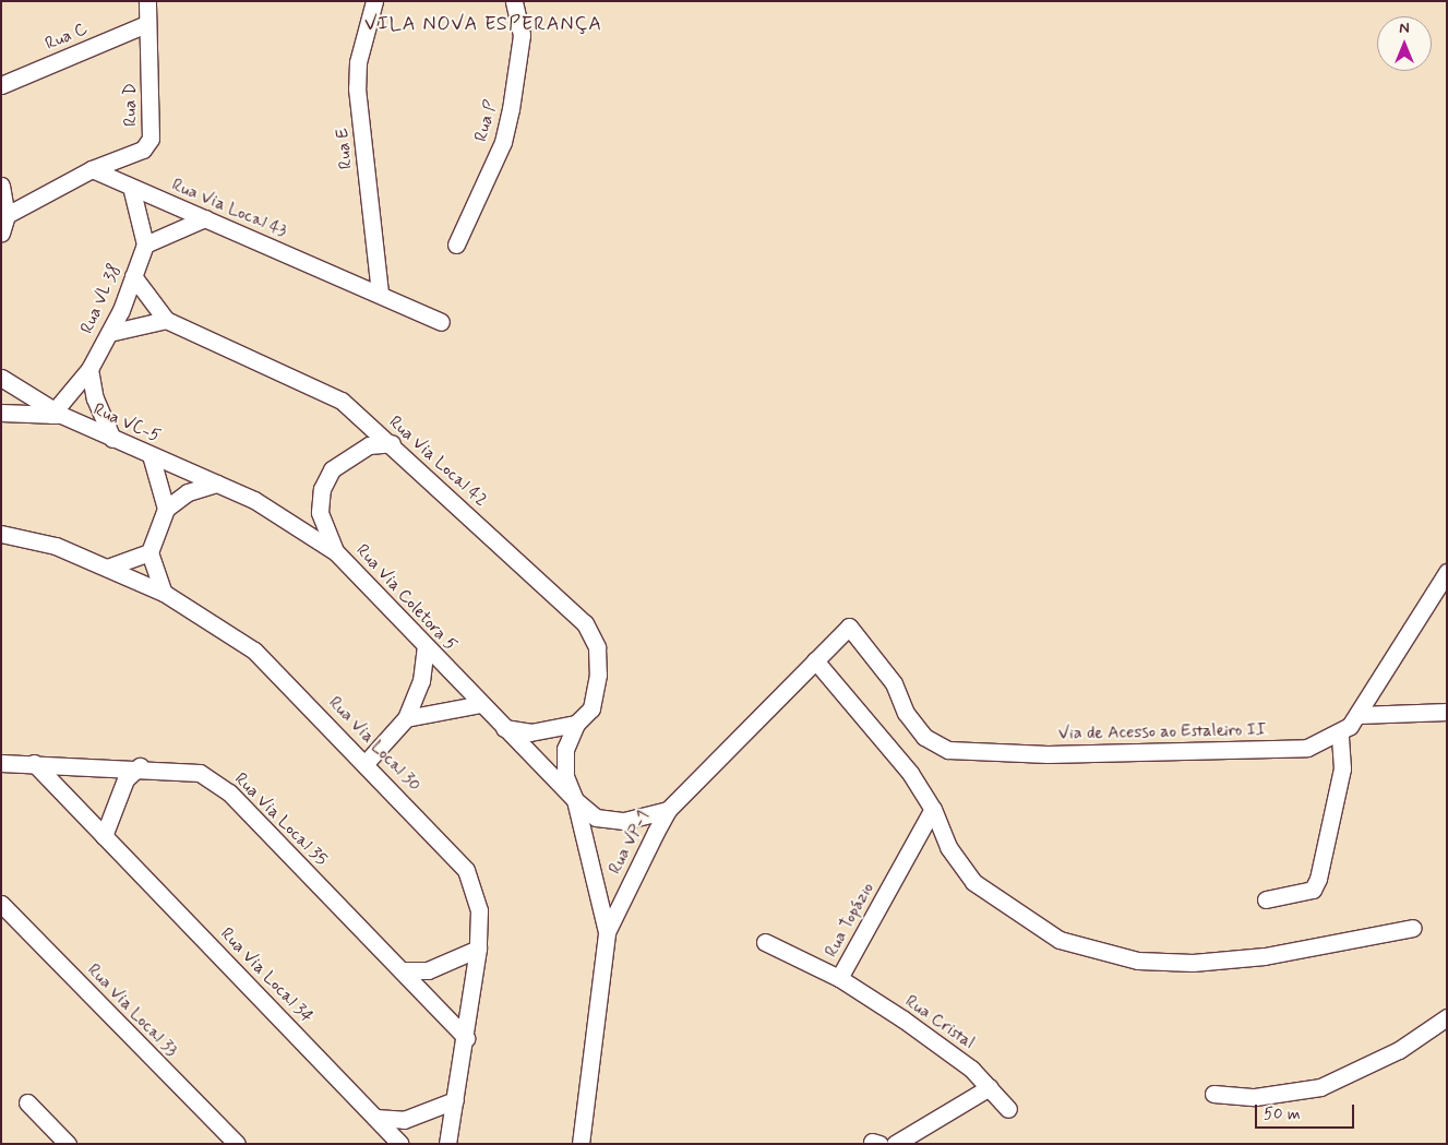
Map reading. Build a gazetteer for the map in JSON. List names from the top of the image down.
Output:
{
  "streets": {
    "street": [
      "Rua C",
      "Rua D",
      "Rua P",
      "Rua E",
      "Rua Via Local 43",
      "Rua VL 38",
      "Rua VC-5",
      "Rua Via Local 42",
      "Rua Via Coletora 5",
      "Via de Acesso ao Estaleiro II",
      "Rua Via Local 30",
      "Rua Via Local 35",
      "Rua VP-1",
      "Rua Topázio",
      "Rua Via Local 34",
      "Rua Via Local 33",
      "Rua Cristal"
    ]
  },
  "crossings": [
    ["Rua C", "Rua D"],
    ["Rua D", "Rua Via Local 43"],
    ["Rua E", "Rua Via Local 43"],
    ["Rua VL 38", "Rua VC-5"],
    ["Rua VL 38", "Rua Via Local 42"],
    ["Rua VC-5", "Rua Via Coletora 5"],
    ["Rua Via Coletora 5", "Rua VP-1"],
    ["Via de Acesso ao Estaleiro II", "Rua VP-1"],
    ["Rua Via Local 30", "Rua Via Local 35"],
    ["Rua Via Local 35", "Rua Via Local 34"],
    ["Rua Topázio", "Rua Cristal"]
  ],
  "districts": ["VILA NOVA ESPERANÇA"],
  "scale_bar": "50 m",
  "north": "top"
}
